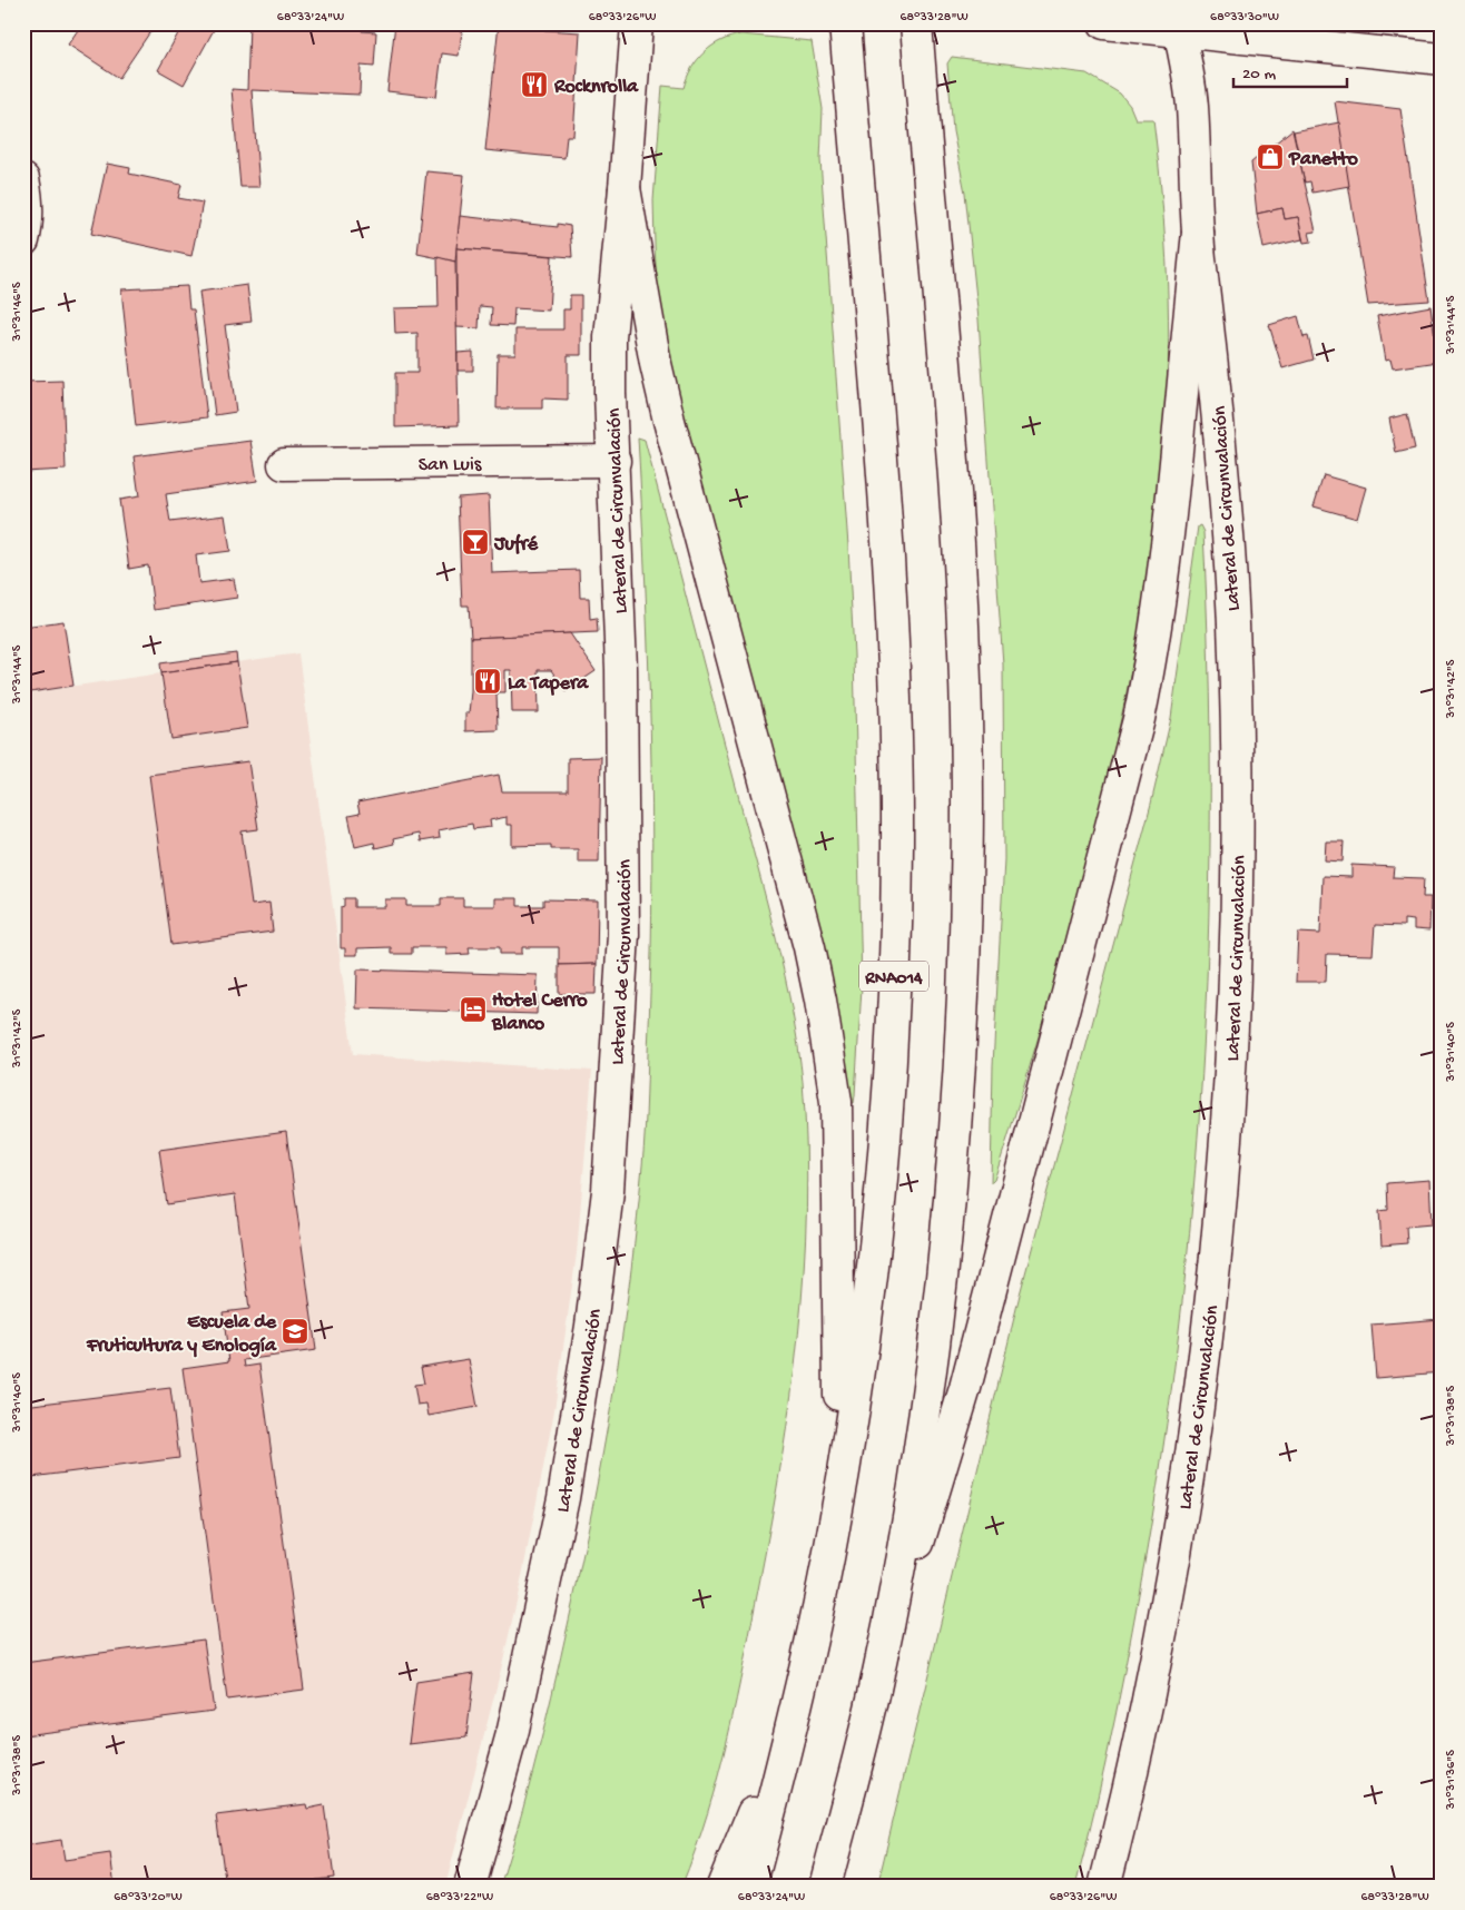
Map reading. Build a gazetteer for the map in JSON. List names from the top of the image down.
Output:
{
  "streets": {
    "main road": ["San Luis", "Lateral de Circunvalación", "RNA014"]
  },
  "crossings": [
    ["San Luis", "Lateral de Circunvalación"]
  ],
  "places": {
    "restaurant": ["Rocknrolla", "La Tapera"],
    "shop": ["Panetto"],
    "bar": ["Jufré"],
    "hotel": ["Hotel Cerro Blanco"],
    "school or university": ["Escuela de Fruticultura y Enología"]
  },
  "scale_bar": "20 m",
  "coordinates": [
    "68°33'24\"W",
    "68°33'26\"W",
    "68°33'28\"W",
    "68°33'30\"W",
    "31°31'46\"S",
    "31°31'44\"S",
    "31°31'42\"S",
    "31°31'40\"S",
    "31°31'38\"S",
    "31°31'36\"S",
    "68°33'20\"W",
    "68°33'22\"W"
  ]
}
